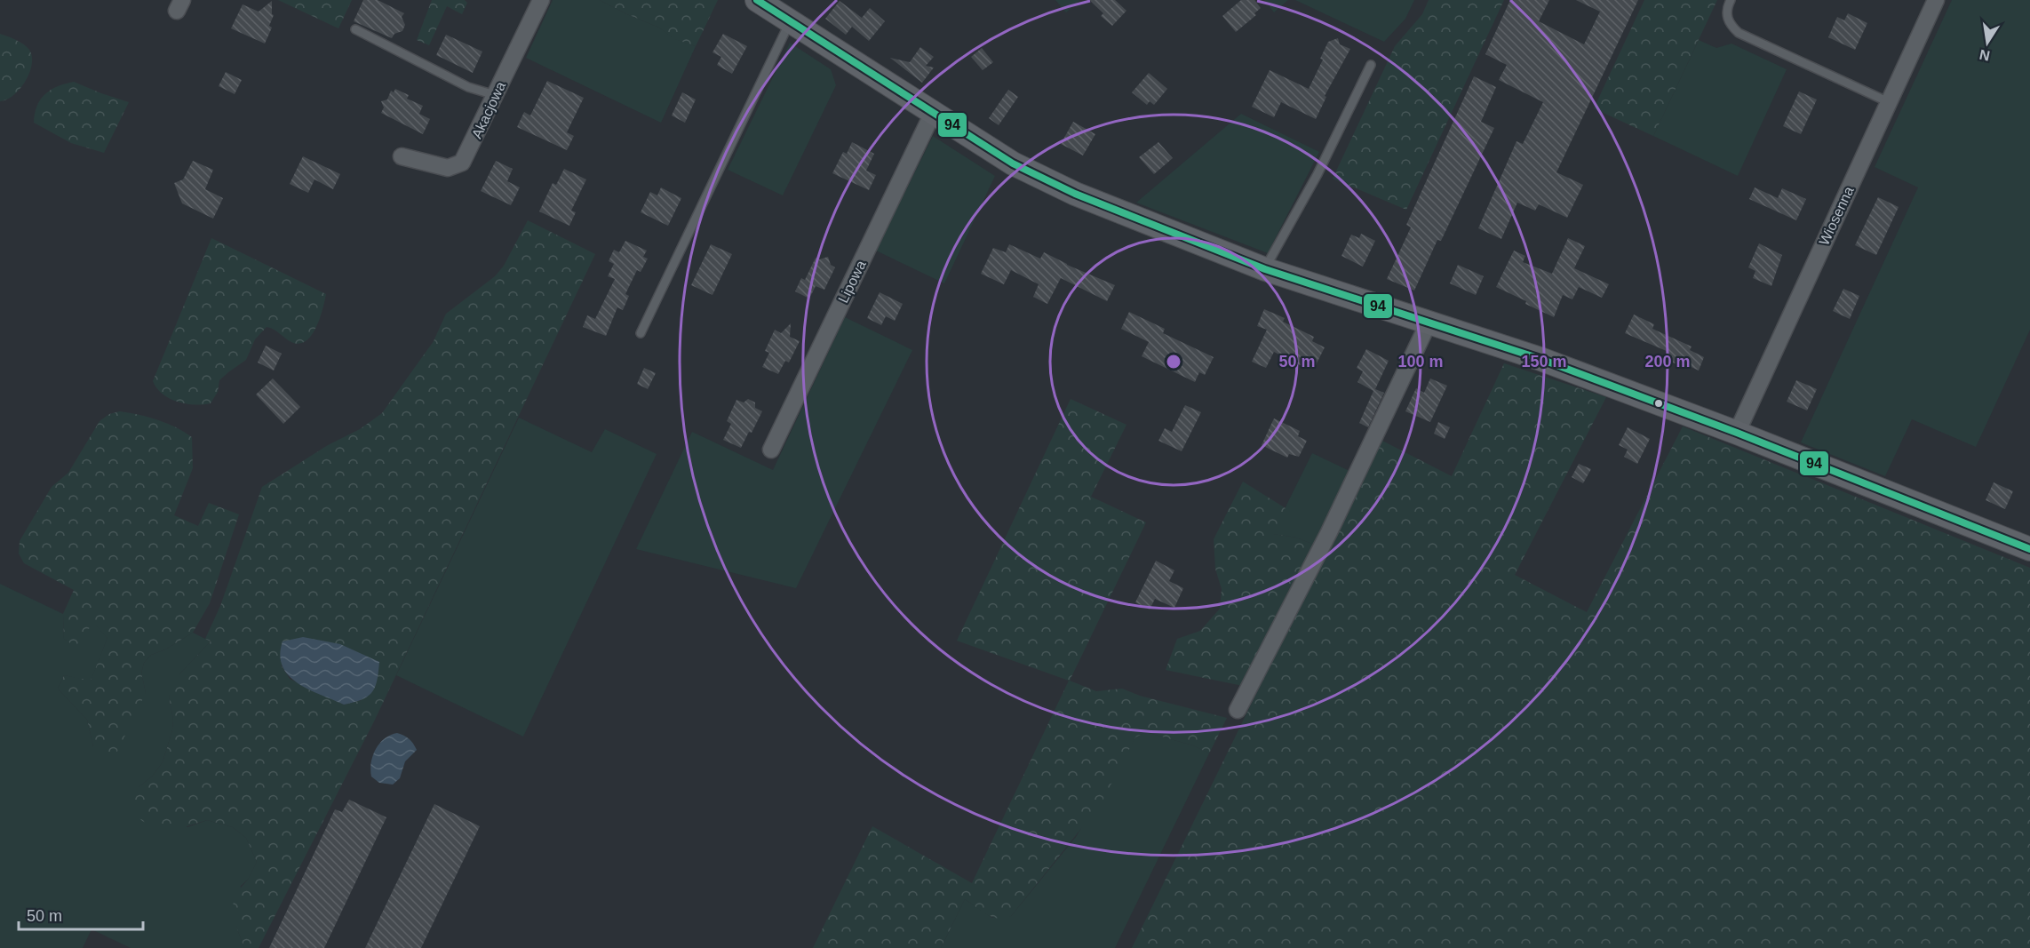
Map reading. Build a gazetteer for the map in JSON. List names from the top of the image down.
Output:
{
  "streets": {
    "street": ["Akacjowa", "Wiosenna", "Lipowa"]
  },
  "lines": ["transit line 94"],
  "scale_bar": "50 m",
  "north": "bottom",
  "rings": [
    "50 m",
    "100 m",
    "150 m",
    "200 m"
  ]
}
